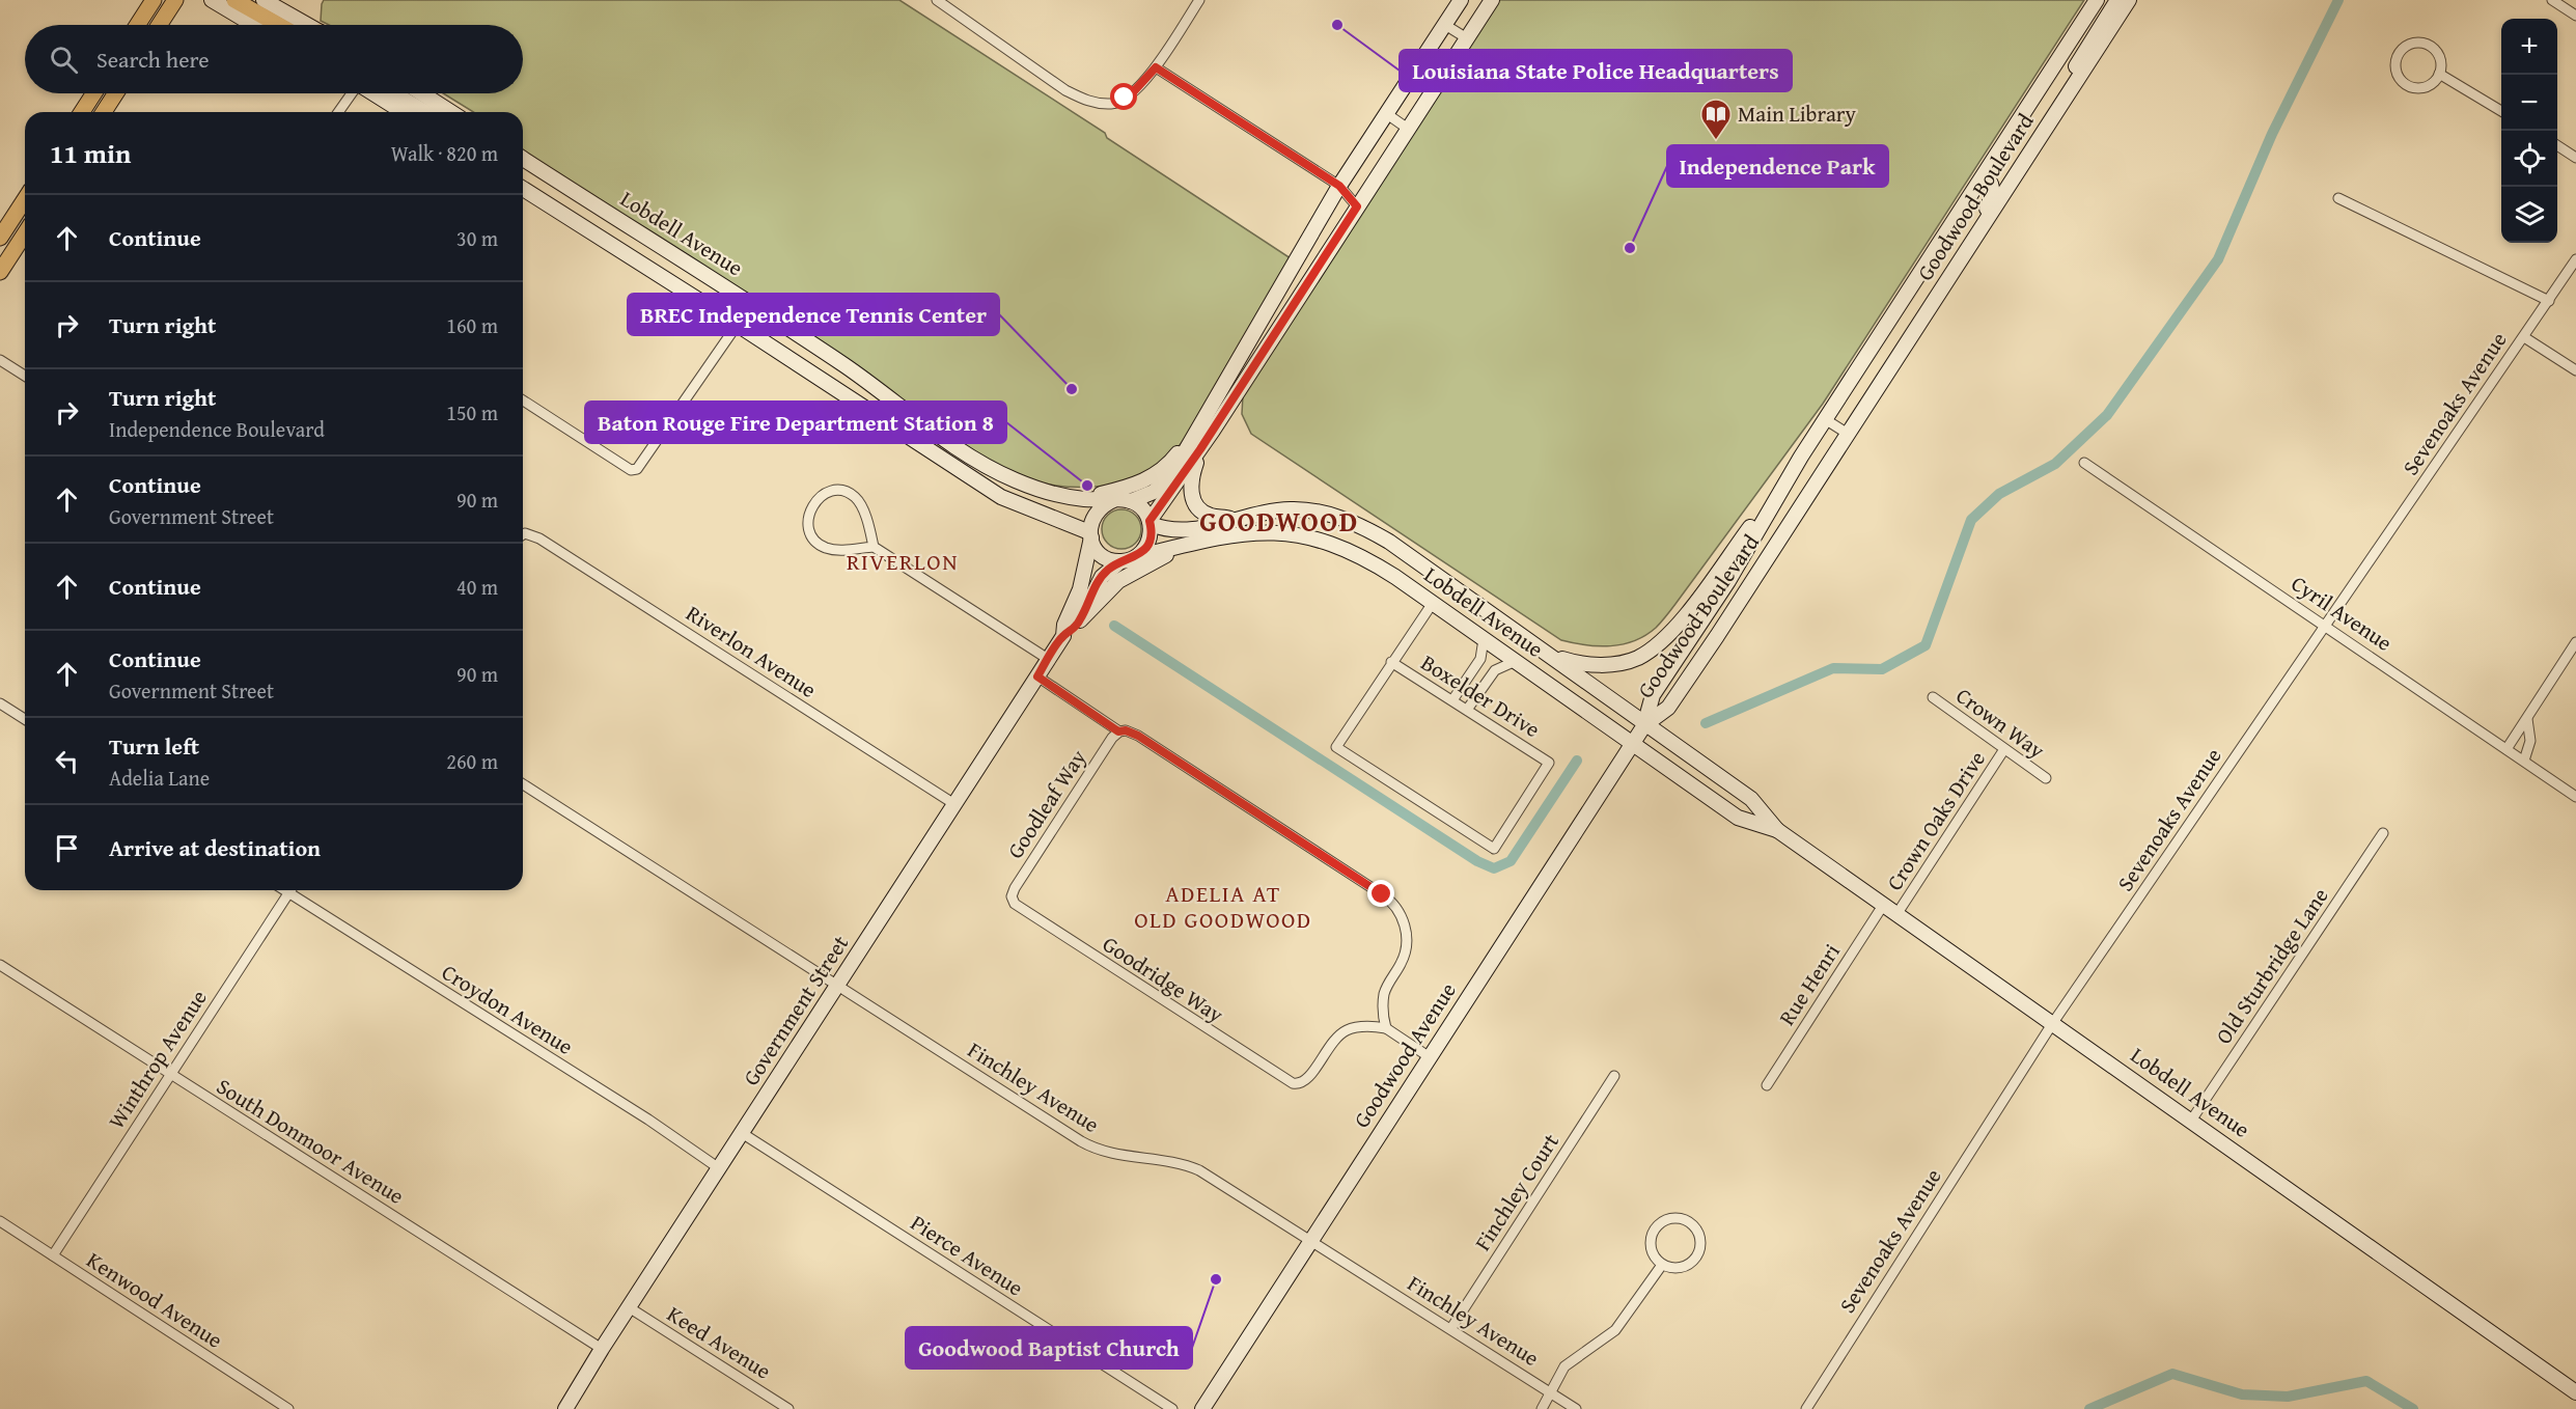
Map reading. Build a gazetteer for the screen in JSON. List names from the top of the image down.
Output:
{
  "streets": {
    "main road": [
      "Goodwood Boulevard",
      "Lobdell Avenue",
      "Government Street",
      "Goodwood Avenue"
    ],
    "street": [
      "Sevenoaks Avenue",
      "Cyril Avenue",
      "Riverlon Avenue",
      "Boxelder Drive",
      "Crown Way",
      "Goodleaf Way",
      "Crown Oaks Drive",
      "Old Sturbridge Lane",
      "Goodridge Way",
      "Rue Henri",
      "Croydon Avenue",
      "Winthrop Avenue",
      "Finchley Avenue",
      "South Donmoor Avenue",
      "Finchley Court",
      "Pierce Avenue",
      "Kenwood Avenue",
      "Keed Avenue"
    ]
  },
  "crossings": [
    ["Goodwood Boulevard", "Lobdell Avenue"],
    ["Goodwood Boulevard", "Goodwood Avenue"],
    ["Lobdell Avenue", "Sevenoaks Avenue"],
    ["Lobdell Avenue", "Crown Oaks Drive"],
    ["Lobdell Avenue", "Old Sturbridge Lane"],
    ["Lobdell Avenue", "Rue Henri"],
    ["Lobdell Avenue", "Government Street"],
    ["Lobdell Avenue", "Goodwood Avenue"],
    ["Sevenoaks Avenue", "Cyril Avenue"],
    ["Riverlon Avenue", "Government Street"],
    ["Crown Way", "Crown Oaks Drive"],
    ["Goodleaf Way", "Goodridge Way"],
    ["Croydon Avenue", "Government Street"],
    ["Croydon Avenue", "Winthrop Avenue"],
    ["Government Street", "Finchley Avenue"],
    ["Government Street", "South Donmoor Avenue"],
    ["Government Street", "Pierce Avenue"],
    ["Government Street", "Keed Avenue"],
    ["Goodwood Avenue", "Finchley Avenue"],
    ["Winthrop Avenue", "South Donmoor Avenue"],
    ["Winthrop Avenue", "Kenwood Avenue"],
    ["Finchley Avenue", "Finchley Court"]
  ],
  "districts": ["GOODWOOD", "RIVERLON", "ADELIA AT OLD GOODWOOD"],
  "places": {
    "other": [
      "Louisiana State Police Headquarters",
      "Independence Park",
      "BREC Independence Tennis Center",
      "Baton Rouge Fire Department Station 8",
      "Goodwood Baptist Church"
    ],
    "library": ["Main Library"]
  },
  "page": {
    "map_buttons": ["+", "−"],
    "search": "Search here",
    "heading": ["11 min", "Walk · 820 m"],
    "list": [
      ["Continue", "30 m"],
      ["Turn right", "160 m"],
      ["Turn right", "Independence Boulevard", "150 m"],
      ["Continue", "Government Street", "90 m"],
      ["Continue", "40 m"],
      ["Continue", "Government Street", "90 m"],
      ["Turn left", "Adelia Lane", "260 m"],
      "Arrive at destination"
    ]
  }
}
